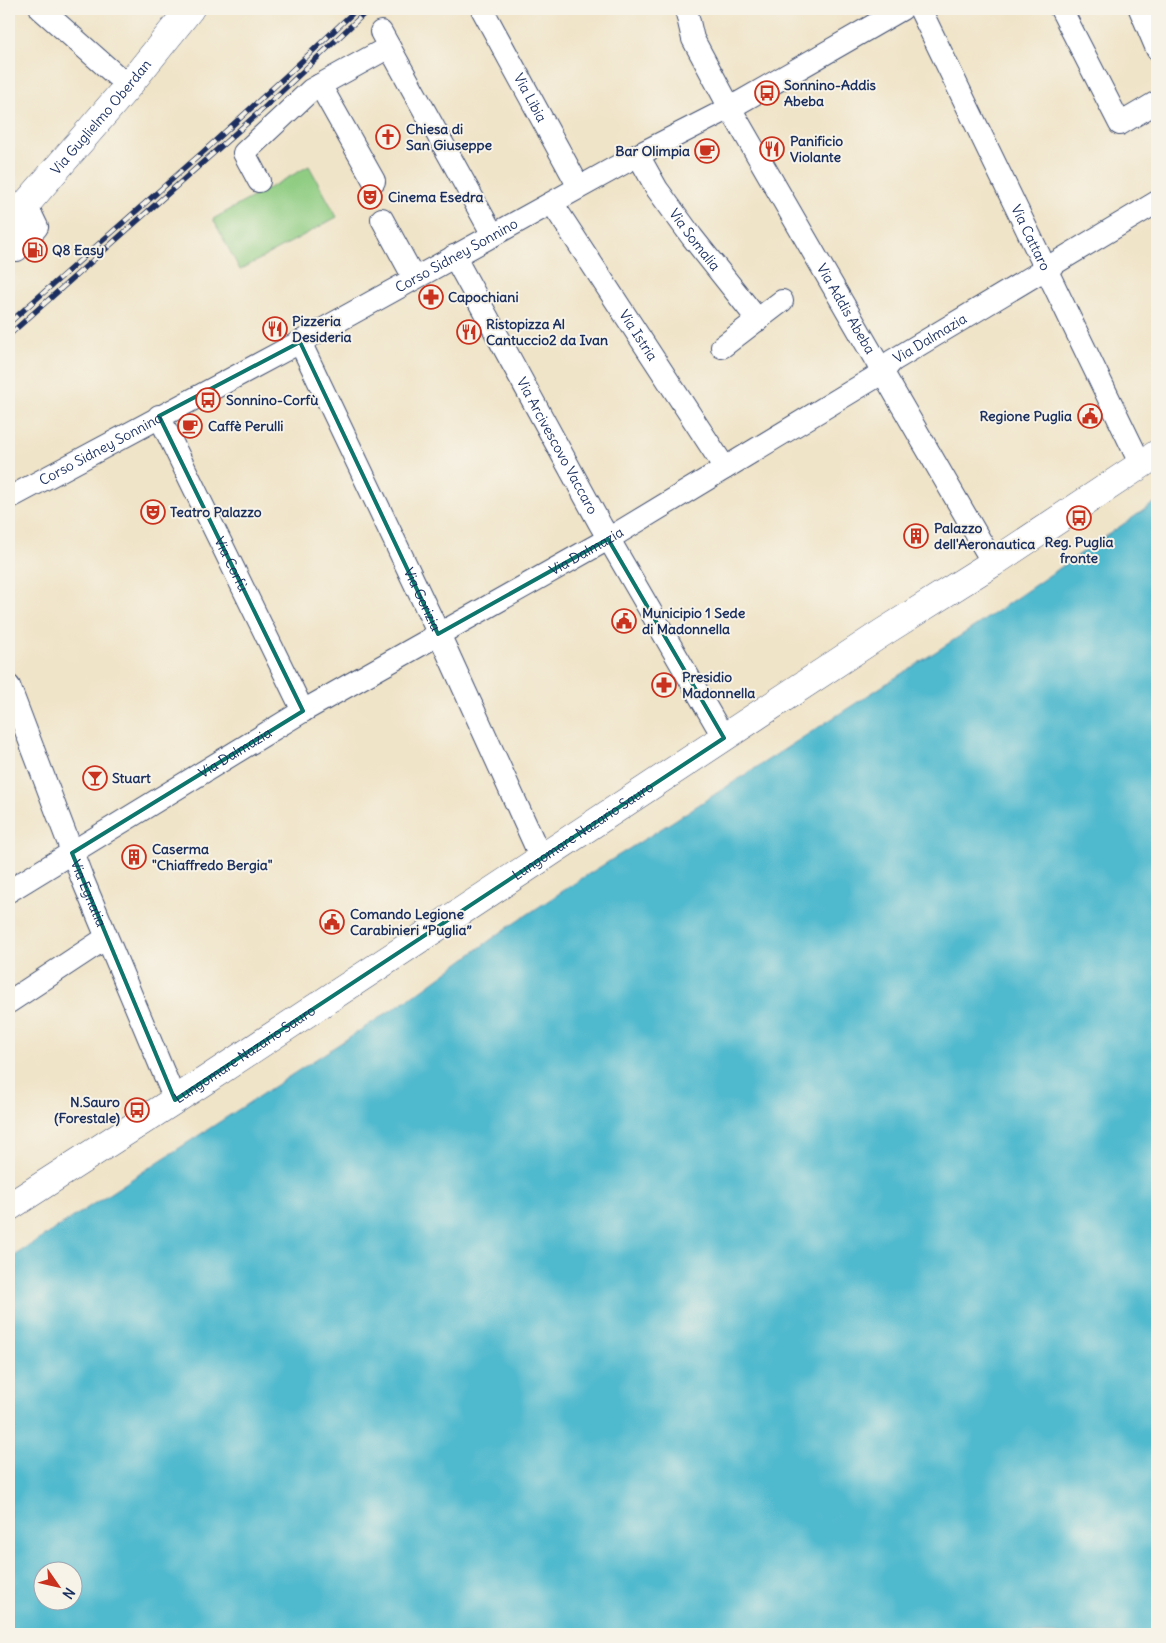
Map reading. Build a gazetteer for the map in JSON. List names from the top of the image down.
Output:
{
  "streets": {
    "main road": ["Via Guglielmo Oberdan", "Lungomare Nazario Sauro"],
    "street": [
      "Via Libia",
      "Via Cattaro",
      "Via Somalia",
      "Corso Sidney Sonnino",
      "Via Addis Abeba",
      "Via Istria",
      "Via Dalmazia",
      "Via Arcivescovo Vaccaro",
      "Via Corfù",
      "Via Gorizia",
      "Via Egnatia"
    ]
  },
  "crossings": [
    ["Via Libia", "Corso Sidney Sonnino"],
    ["Via Cattaro", "Via Dalmazia"],
    ["Via Cattaro", "Lungomare Nazario Sauro"],
    ["Via Somalia", "Corso Sidney Sonnino"],
    ["Corso Sidney Sonnino", "Via Addis Abeba"],
    ["Corso Sidney Sonnino", "Via Istria"],
    ["Corso Sidney Sonnino", "Via Arcivescovo Vaccaro"],
    ["Corso Sidney Sonnino", "Via Corfù"],
    ["Corso Sidney Sonnino", "Via Gorizia"],
    ["Via Addis Abeba", "Via Dalmazia"],
    ["Via Addis Abeba", "Lungomare Nazario Sauro"],
    ["Via Istria", "Via Dalmazia"],
    ["Via Dalmazia", "Via Arcivescovo Vaccaro"],
    ["Via Dalmazia", "Via Corfù"],
    ["Via Dalmazia", "Via Gorizia"],
    ["Via Dalmazia", "Via Egnatia"],
    ["Via Arcivescovo Vaccaro", "Lungomare Nazario Sauro"],
    ["Via Gorizia", "Lungomare Nazario Sauro"],
    ["Lungomare Nazario Sauro", "Via Egnatia"]
  ],
  "places": {
    "bus stop": [
      "Sonnino-Addis Abeba",
      "Sonnino-Corfù",
      "Reg. Puglia fronte",
      "N.Sauro (Forestale)"
    ],
    "church": ["Chiesa di San Giuseppe"],
    "restaurant": ["Panificio Violante", "Pizzeria Desideria", "Ristopizza Al Cantuccio2 da Ivan"],
    "cafe": ["Bar Olimpia", "Caffè Perulli"],
    "theatre": ["Cinema Esedra", "Teatro Palazzo"],
    "fuel station": ["Q8 Easy"],
    "pharmacy": ["Capochiani", "Presidio Madonnella"],
    "public building": ["Regione Puglia", "Municipio 1 Sede di Madonnella", "Comando Legione Carabinieri “Puglia”"],
    "building": ["Palazzo dell'Aeronautica", "Caserma \"Chiaffredo Bergia\""],
    "bar": ["Stuart"]
  },
  "north": "bottom right"
}
